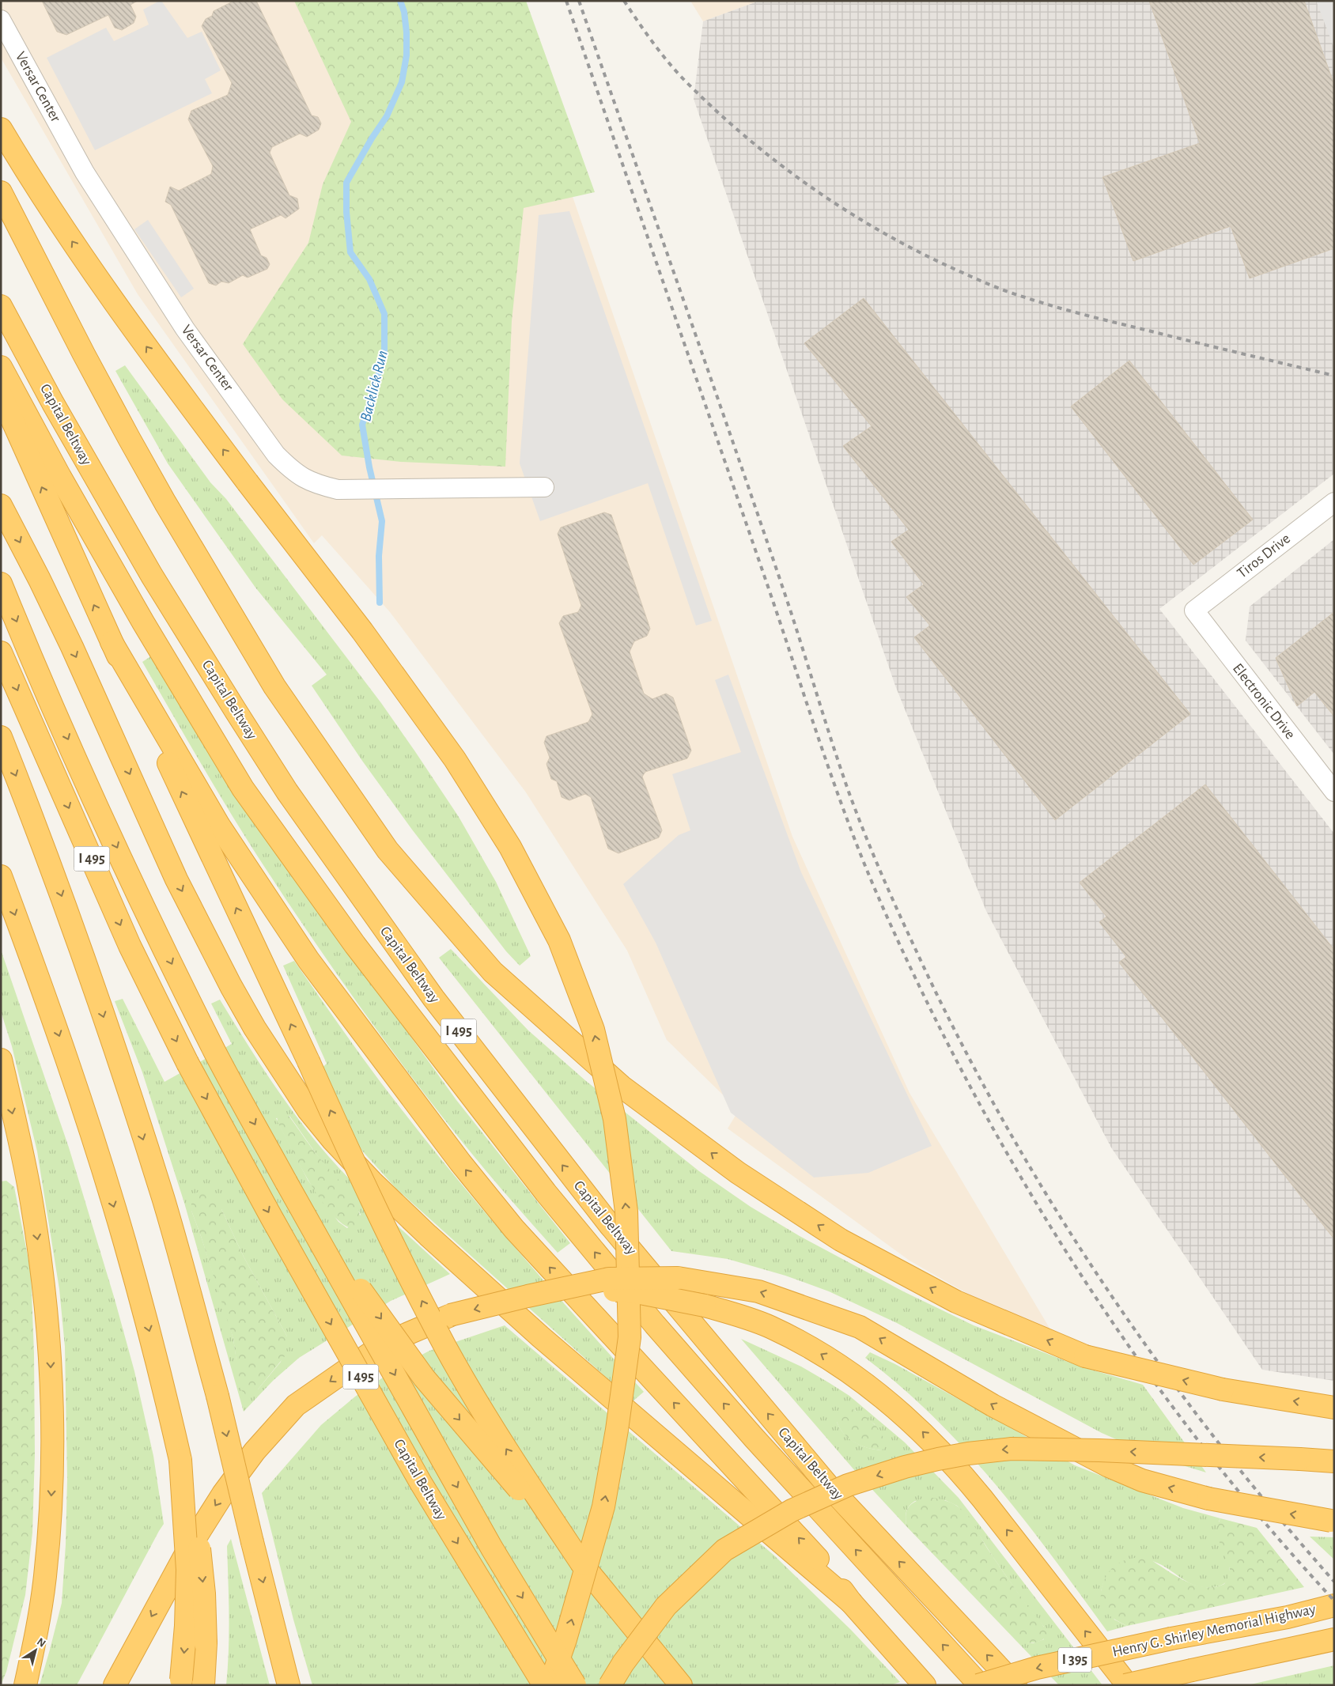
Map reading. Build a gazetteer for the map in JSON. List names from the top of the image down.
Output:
{
  "streets": {
    "highway": [
      "Capital Beltway",
      "I 495",
      "Henry G. Shirley Memorial Highway",
      "I 395"
    ],
    "street": ["Versar Center", "Tiros Drive", "Electronic Drive"]
  },
  "crossings": [
    ["Tiros Drive", "Electronic Drive"]
  ],
  "water": ["Backlick Run"],
  "north": "top right"
}
